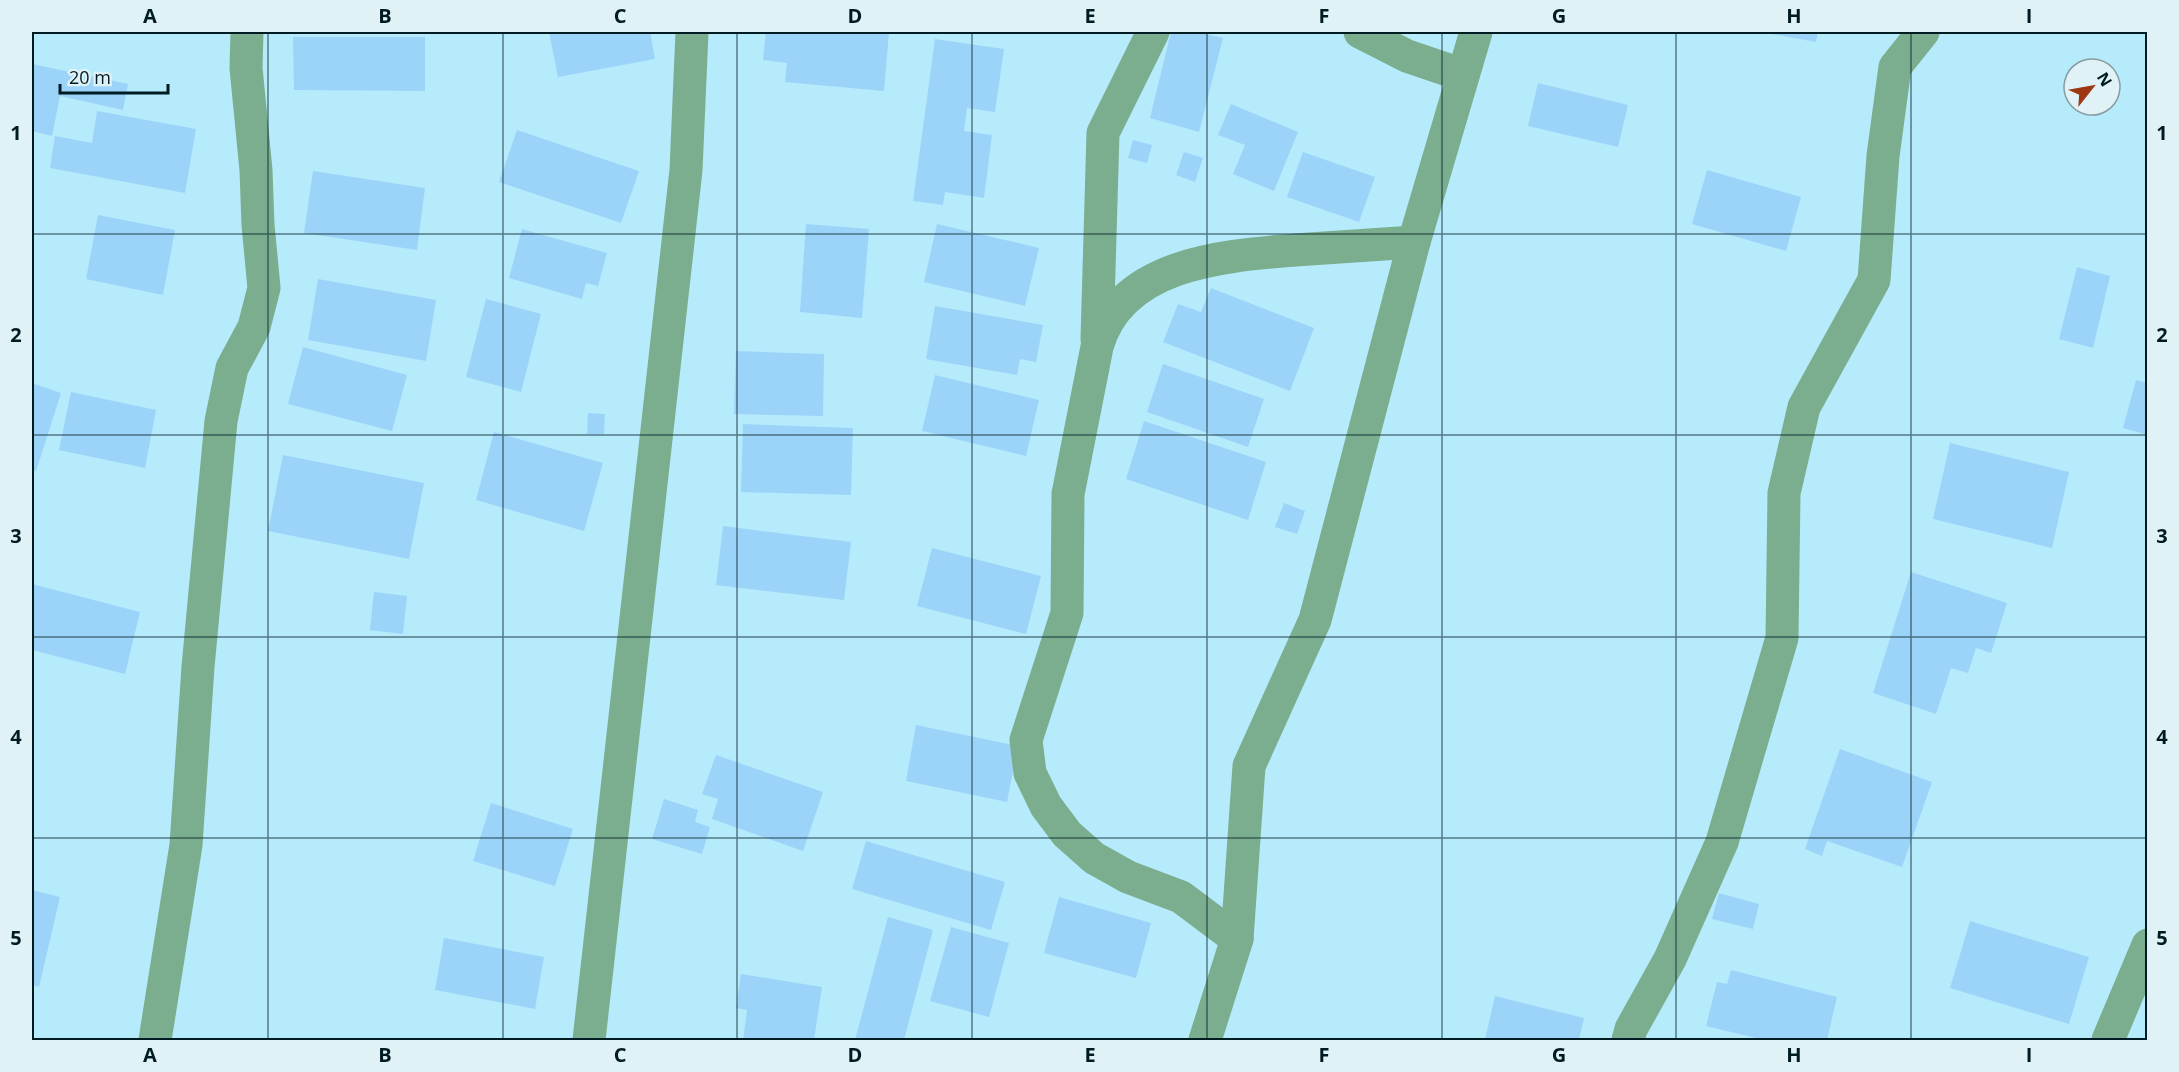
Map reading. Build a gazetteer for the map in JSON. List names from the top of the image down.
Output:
{
  "scale_bar": "20 m",
  "north": "top right",
  "grid": {
    "columns": [
      "A",
      "B",
      "C",
      "D",
      "E",
      "F",
      "G",
      "H",
      "I"
    ],
    "rows": [
      "1",
      "2",
      "3",
      "4",
      "5"
    ]
  }
}
